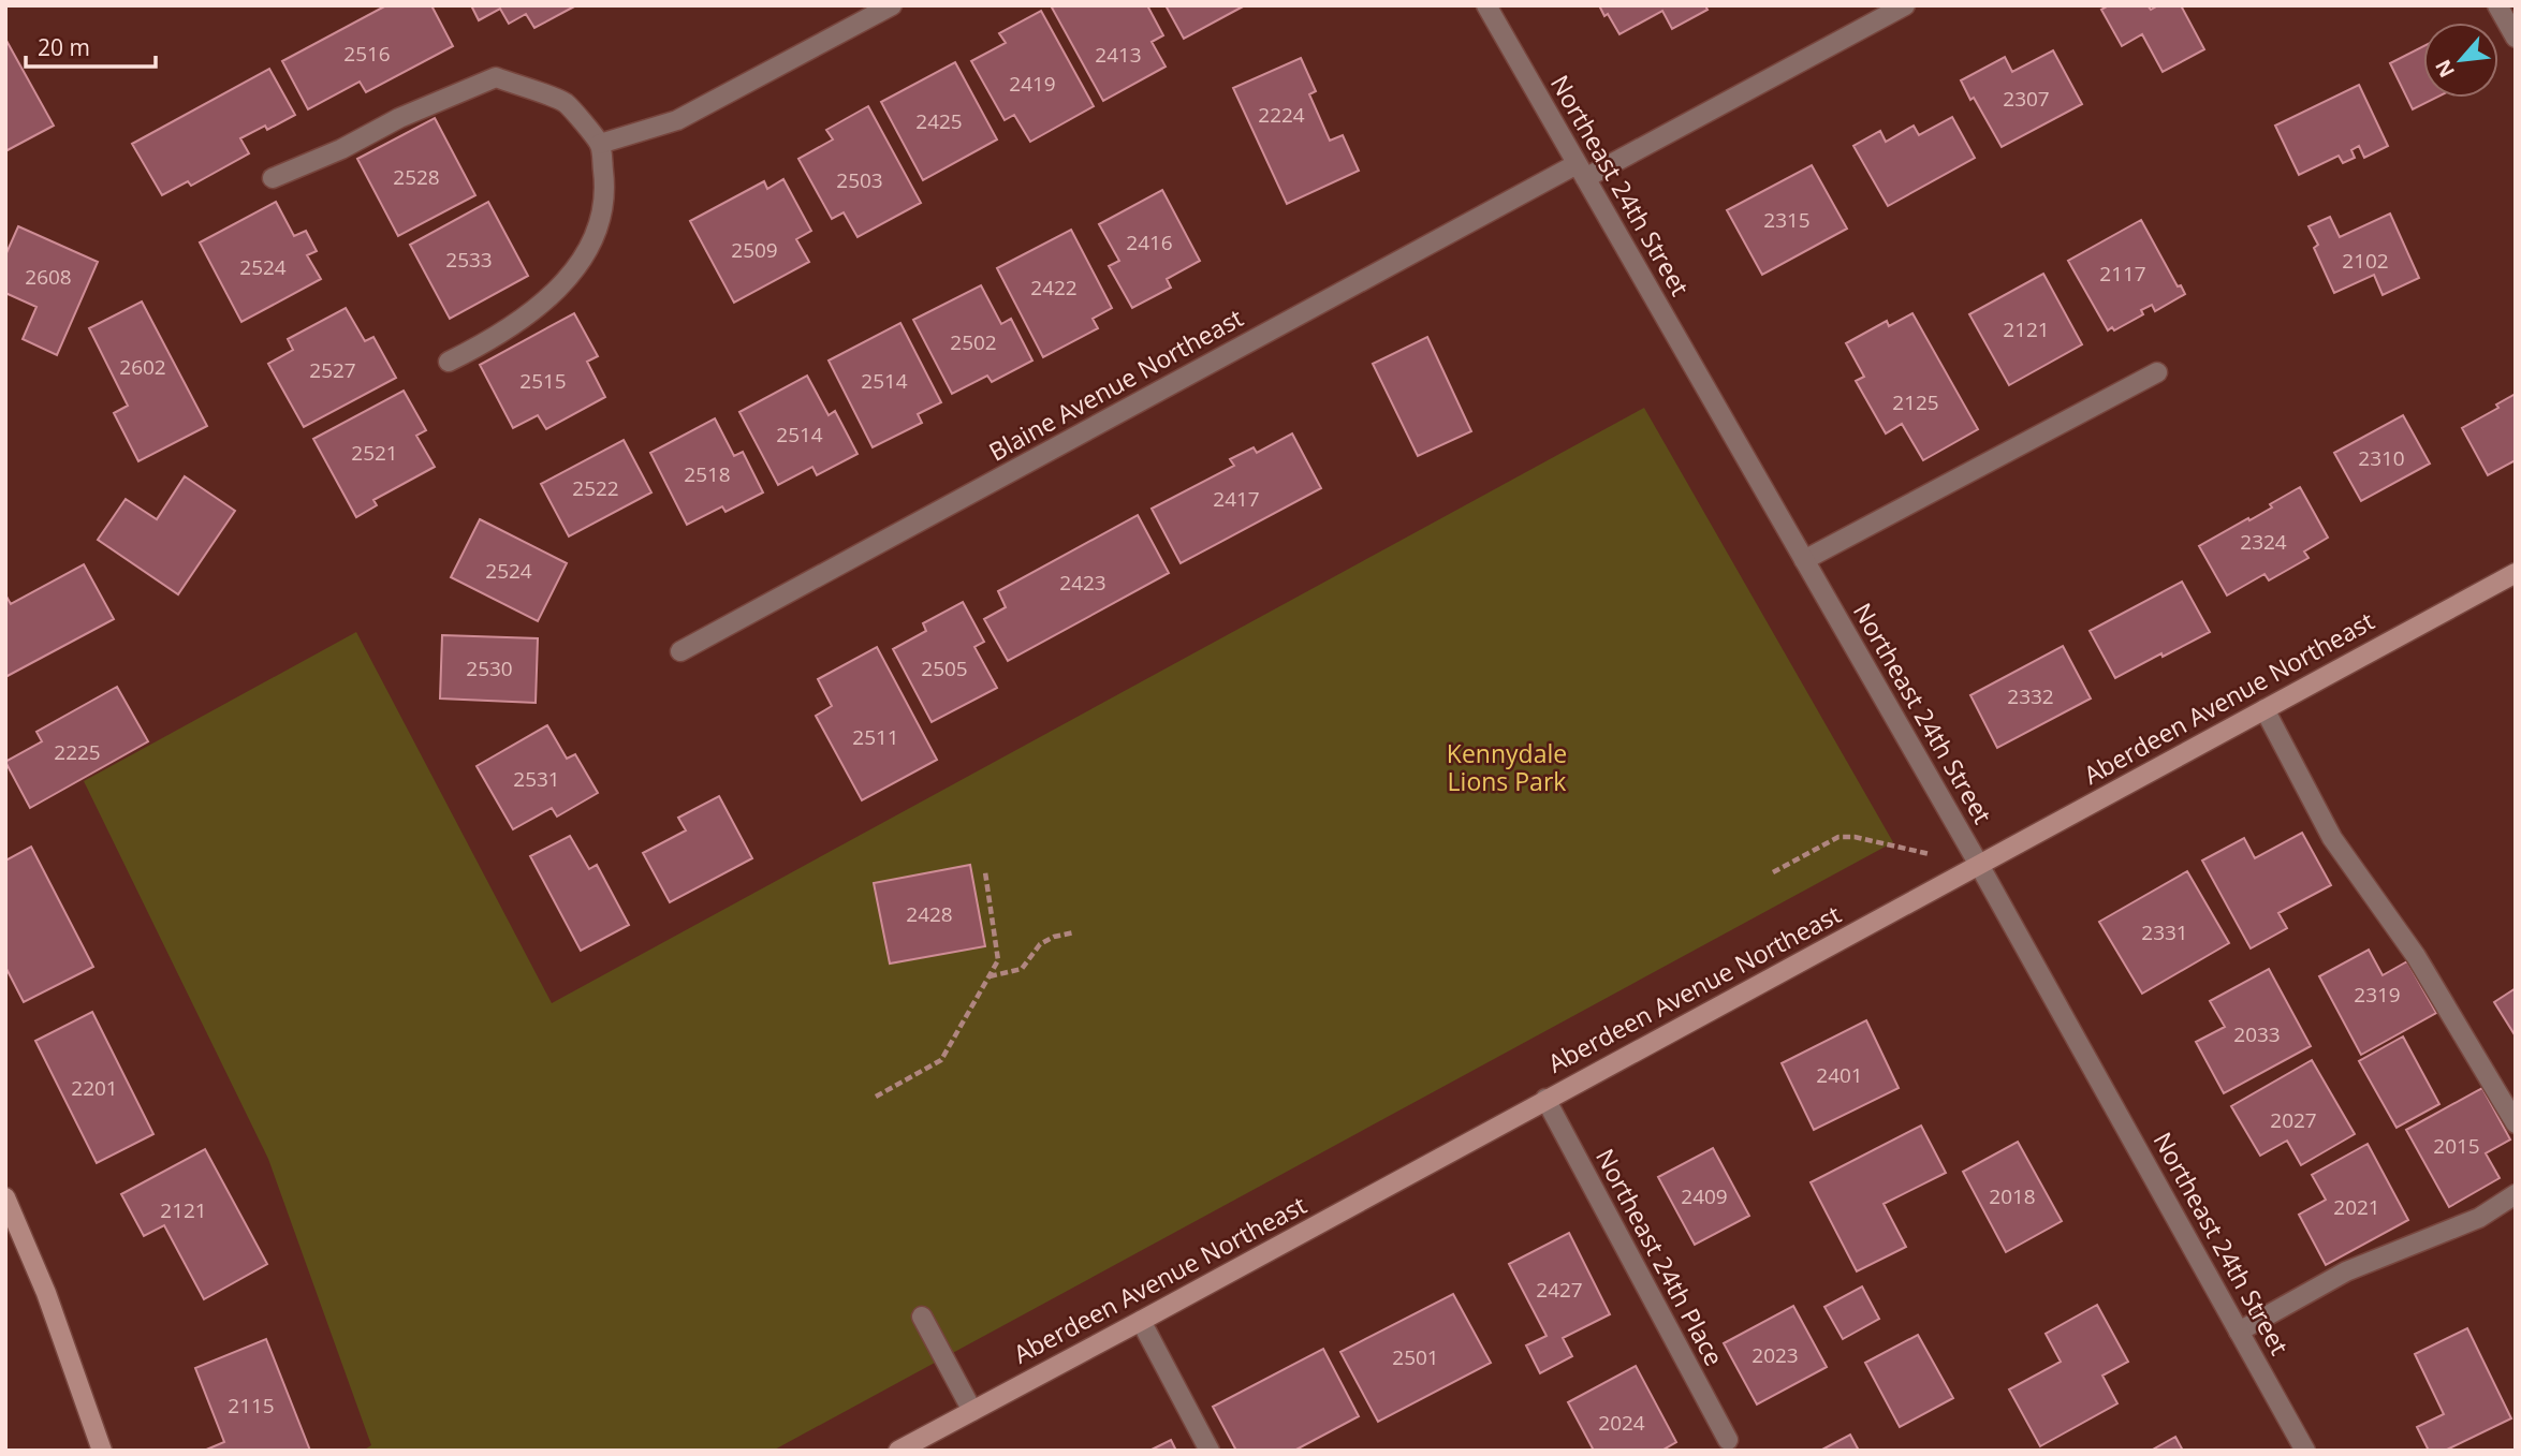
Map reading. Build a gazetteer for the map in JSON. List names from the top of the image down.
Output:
{
  "streets": {
    "street": [
      "Northeast 24th Street",
      "Blaine Avenue Northeast",
      "Aberdeen Avenue Northeast",
      "Northeast 24th Place"
    ]
  },
  "crossings": [
    ["Northeast 24th Street", "Blaine Avenue Northeast"],
    ["Northeast 24th Street", "Aberdeen Avenue Northeast"],
    ["Aberdeen Avenue Northeast", "Northeast 24th Place"]
  ],
  "parks": ["Kennydale Lions Park"],
  "house_numbers": [
    "2516",
    "2413",
    "2419",
    "2307",
    "2224",
    "2425",
    "2528",
    "2503",
    "2315",
    "2416",
    "2509",
    "2533",
    "2102",
    "2524",
    "2117",
    "2608",
    "2422",
    "2121",
    "2502",
    "2602",
    "2527",
    "2515",
    "2514",
    "2125",
    "2514",
    "2521",
    "2310",
    "2518",
    "2522",
    "2417",
    "2324",
    "2524",
    "2423",
    "2530",
    "2505",
    "2332",
    "2511",
    "2225",
    "2531",
    "2428",
    "2331",
    "2319",
    "2033",
    "2401",
    "2201",
    "2027",
    "2015",
    "2409",
    "2018",
    "2021",
    "2121",
    "2427",
    "2023",
    "2501",
    "2115",
    "2024"
  ],
  "scale_bar": "20 m",
  "north": "bottom left"
}
